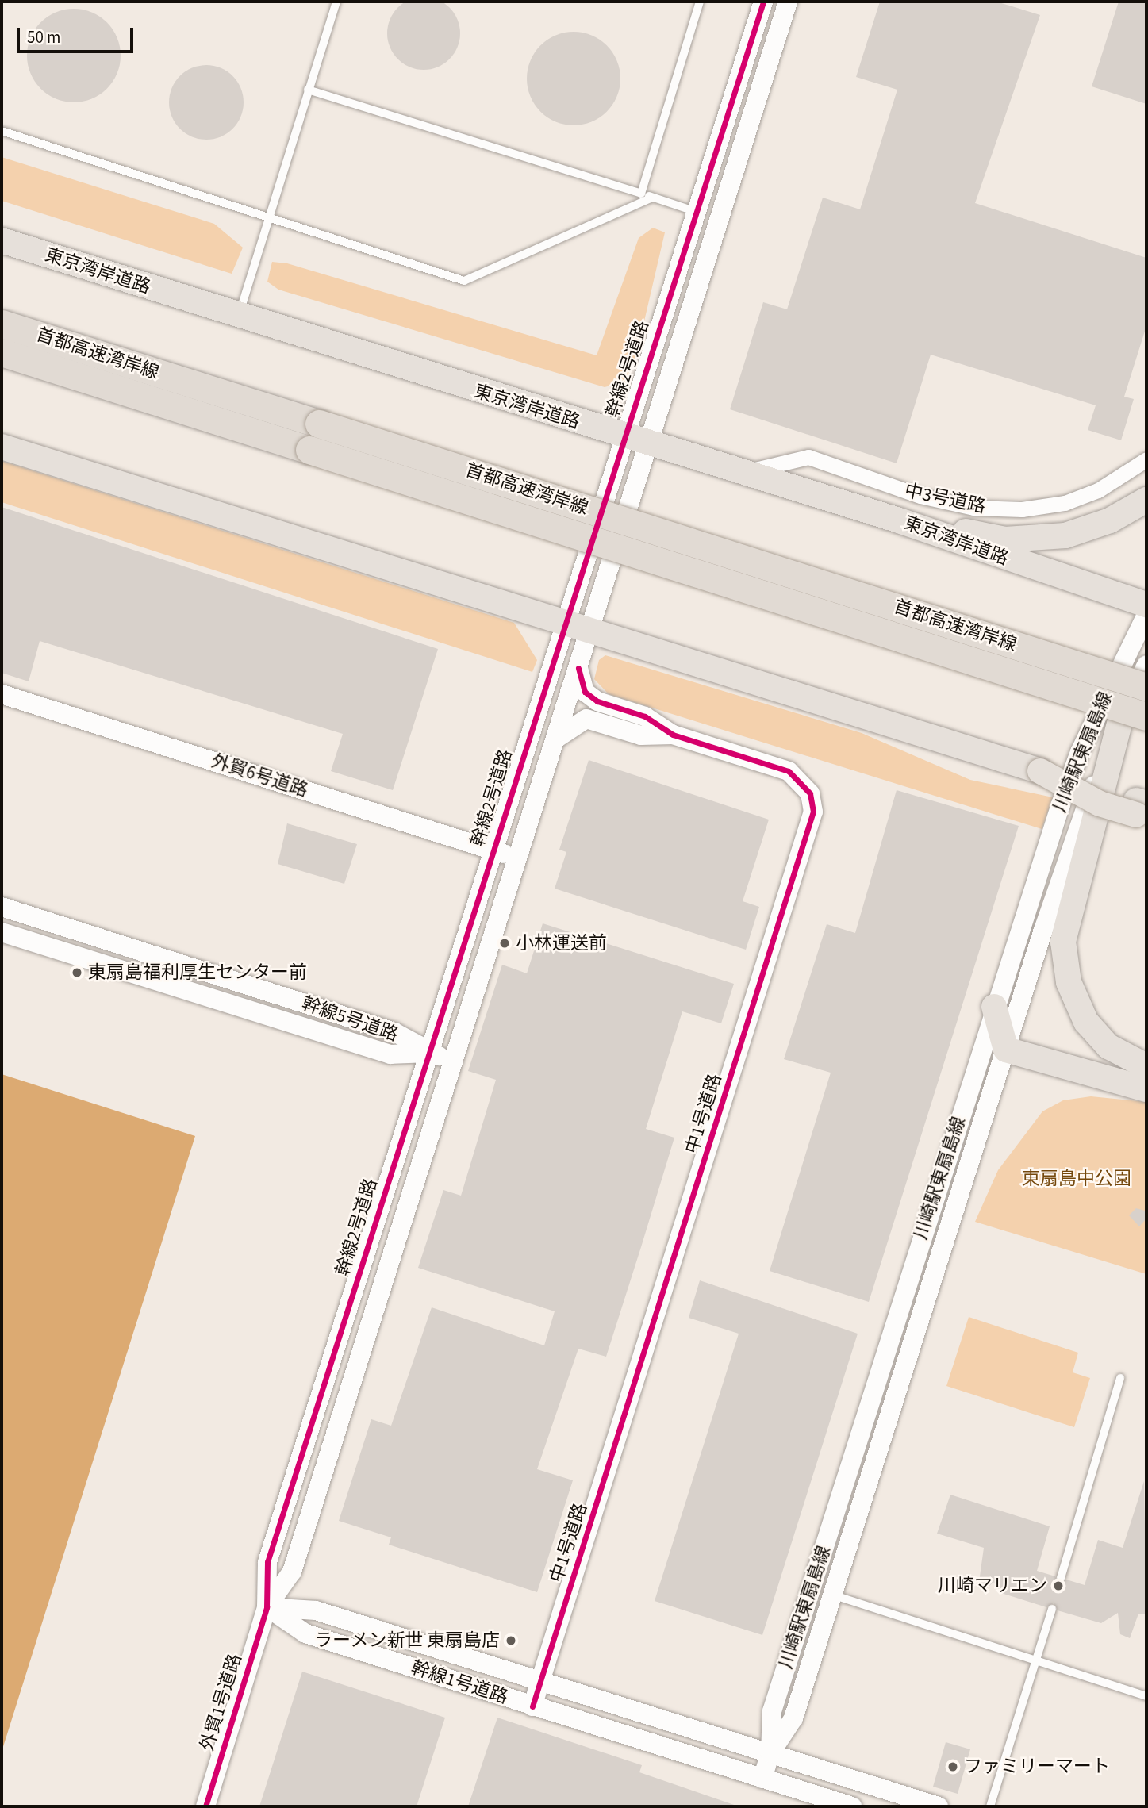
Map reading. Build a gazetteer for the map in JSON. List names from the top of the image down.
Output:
{
  "streets": {
    "highway": ["東京湾岸道路", "首都高速湾岸線"],
    "street": [
      "幹線2号道路",
      "中3号道路",
      "川崎駅東扇島線",
      "外貿6号道路",
      "幹線5号道路",
      "中1号道路",
      "幹線1号道路",
      "外貿1号道路"
    ]
  },
  "crossings": [
    ["東京湾岸道路", "幹線2号道路"],
    ["東京湾岸道路", "中3号道路"],
    ["幹線2号道路", "外貿6号道路"],
    ["幹線2号道路", "幹線5号道路"],
    ["幹線2号道路", "幹線1号道路"],
    ["幹線2号道路", "外貿1号道路"],
    ["川崎駅東扇島線", "幹線1号道路"],
    ["中1号道路", "幹線1号道路"],
    ["幹線1号道路", "外貿1号道路"]
  ],
  "parks": ["東扇島中公園"],
  "places": [
    "小林運送前",
    "東扇島福利厚生センター前",
    "川崎マリエン",
    "ラーメン新世 東扇島店",
    "ファミリーマート"
  ],
  "scale_bar": "50 m"
}
